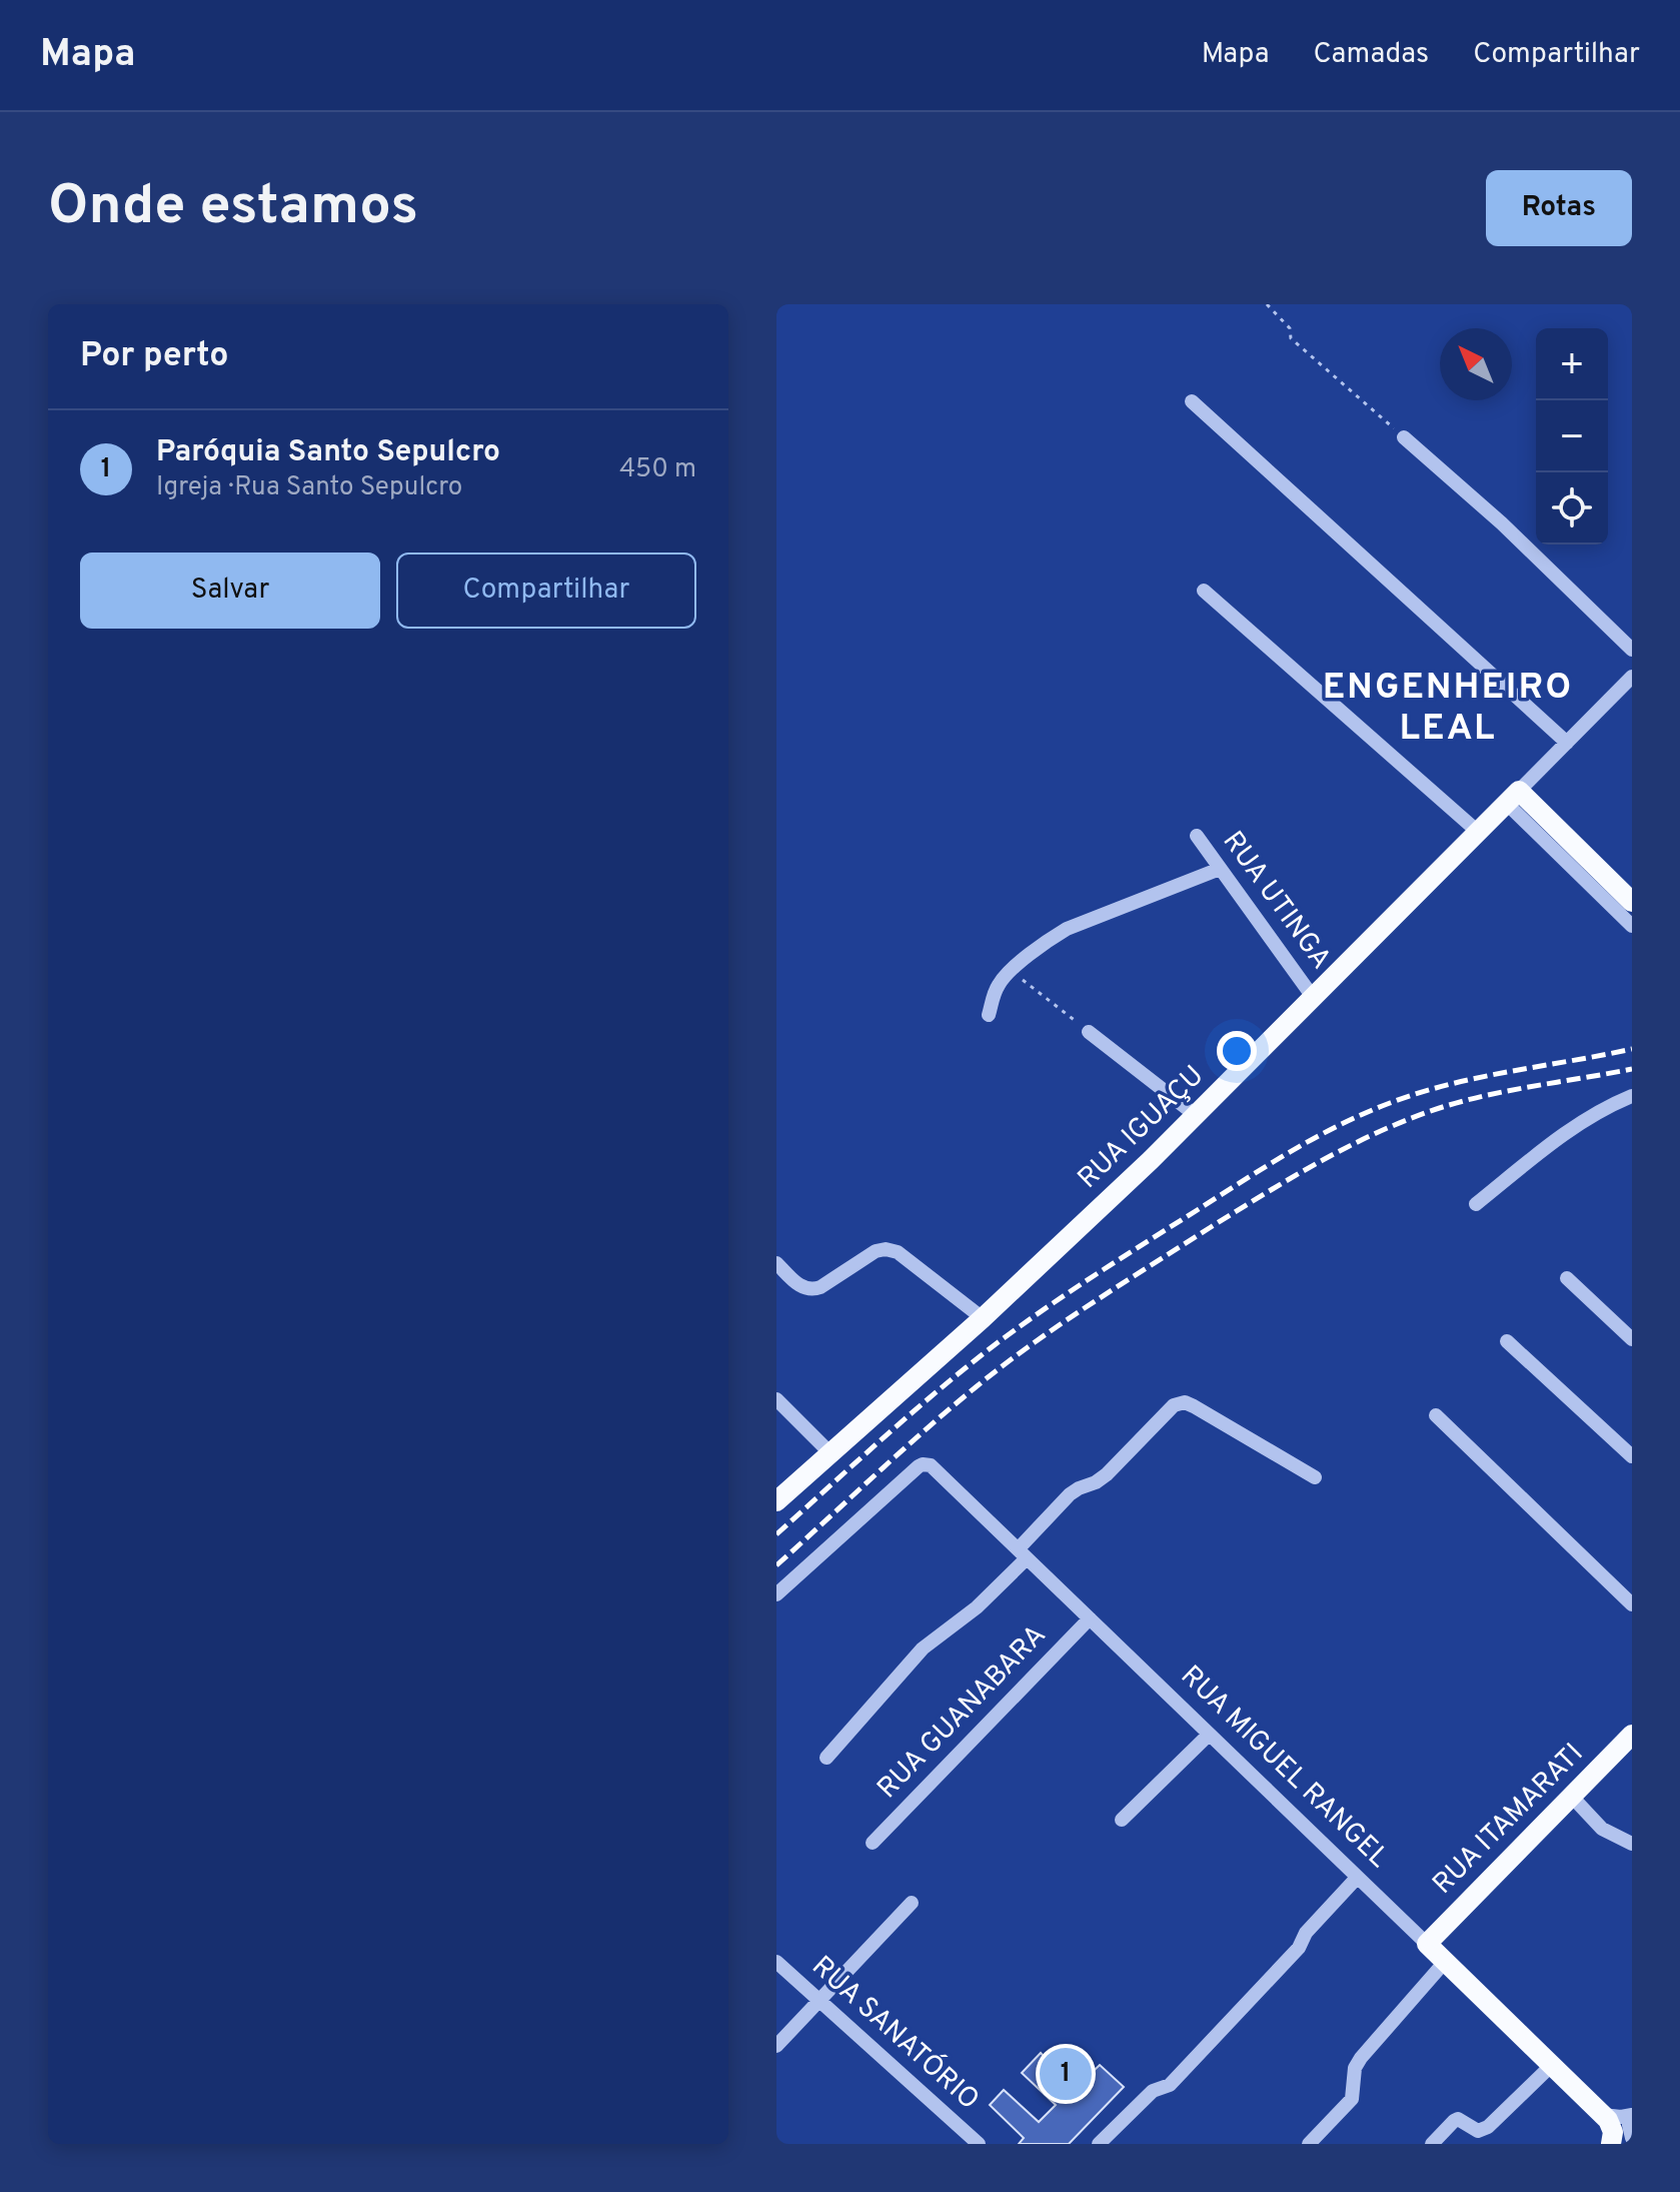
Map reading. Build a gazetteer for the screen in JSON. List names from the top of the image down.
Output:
{
  "streets": {
    "main road": ["RUA IGUAÇU", "RUA MIGUEL RANGEL", "RUA ITAMARATI"],
    "street": ["RUA UTINGA", "RUA GUANABARA", "RUA SANATÓRIO"]
  },
  "crossings": [
    ["RUA UTINGA", "RUA IGUAÇU"],
    ["RUA GUANABARA", "RUA MIGUEL RANGEL"],
    ["RUA MIGUEL RANGEL", "RUA ITAMARATI"]
  ],
  "districts": ["ENGENHEIRO LEAL"],
  "north": "top left",
  "page": {
    "header": "Mapa",
    "nav": ["Mapa", "Camadas", "Compartilhar"],
    "buttons": [
      "Rotas",
      ["Salvar", "Compartilhar"]
    ],
    "title": "Onde estamos",
    "heading": "Por perto",
    "map_buttons": ["+", "−"],
    "list": [
      {
        "mark": "1",
        "name": "Paróquia Santo Sepulcro",
        "note": "Igreja · Rua Santo Sepulcro",
        "value": "450 m"
      }
    ],
    "pins": "1"
  }
}
